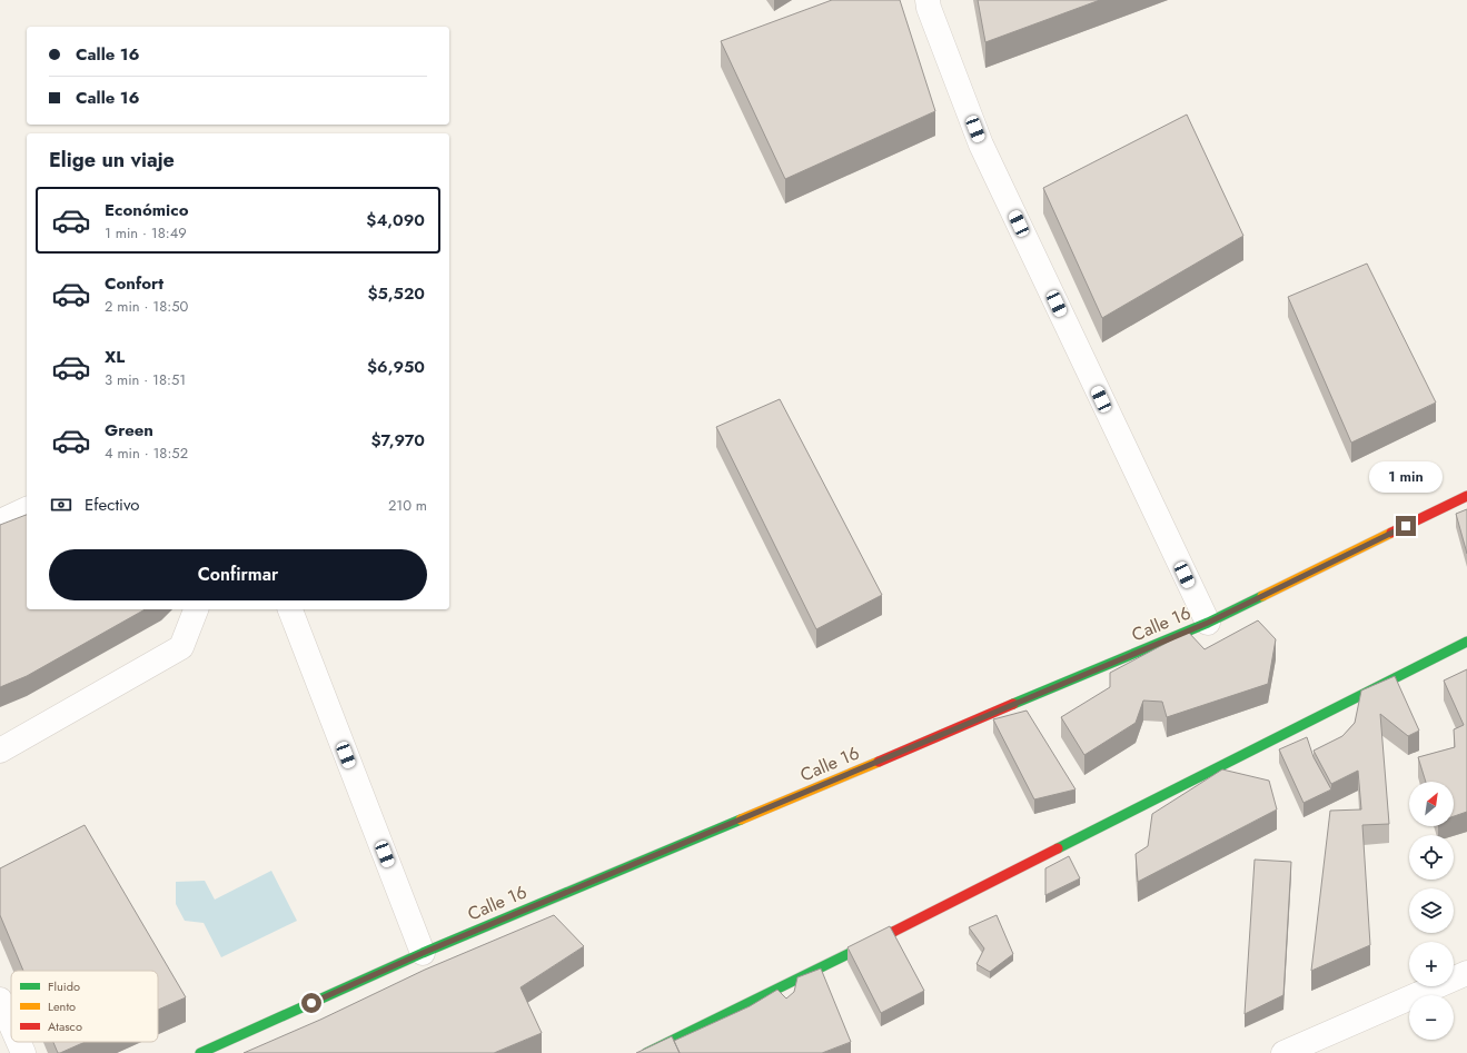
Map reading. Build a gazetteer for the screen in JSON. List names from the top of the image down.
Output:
{
  "streets": {
    "main road": ["Calle 16"]
  },
  "legend": ["Fluido", "Lento", "Atasco"],
  "north": "top right",
  "page": {
    "banner": ["Calle 16", "Calle 16"],
    "heading": "Elige un viaje",
    "list": [
      {
        "name": "Económico",
        "note": "1 min · 18:49",
        "value": "$4,090"
      },
      {
        "name": "Confort",
        "note": "2 min · 18:50",
        "value": "$5,520"
      },
      {
        "name": "XL",
        "note": "3 min · 18:51",
        "value": "$6,950"
      },
      {
        "name": "Green",
        "note": "4 min · 18:52",
        "value": "$7,970"
      }
    ],
    "bubble": "1 min",
    "pay": ["Efectivo", "210 m"],
    "buttons": "Confirmar",
    "map_buttons": ["+", "−"]
  }
}
